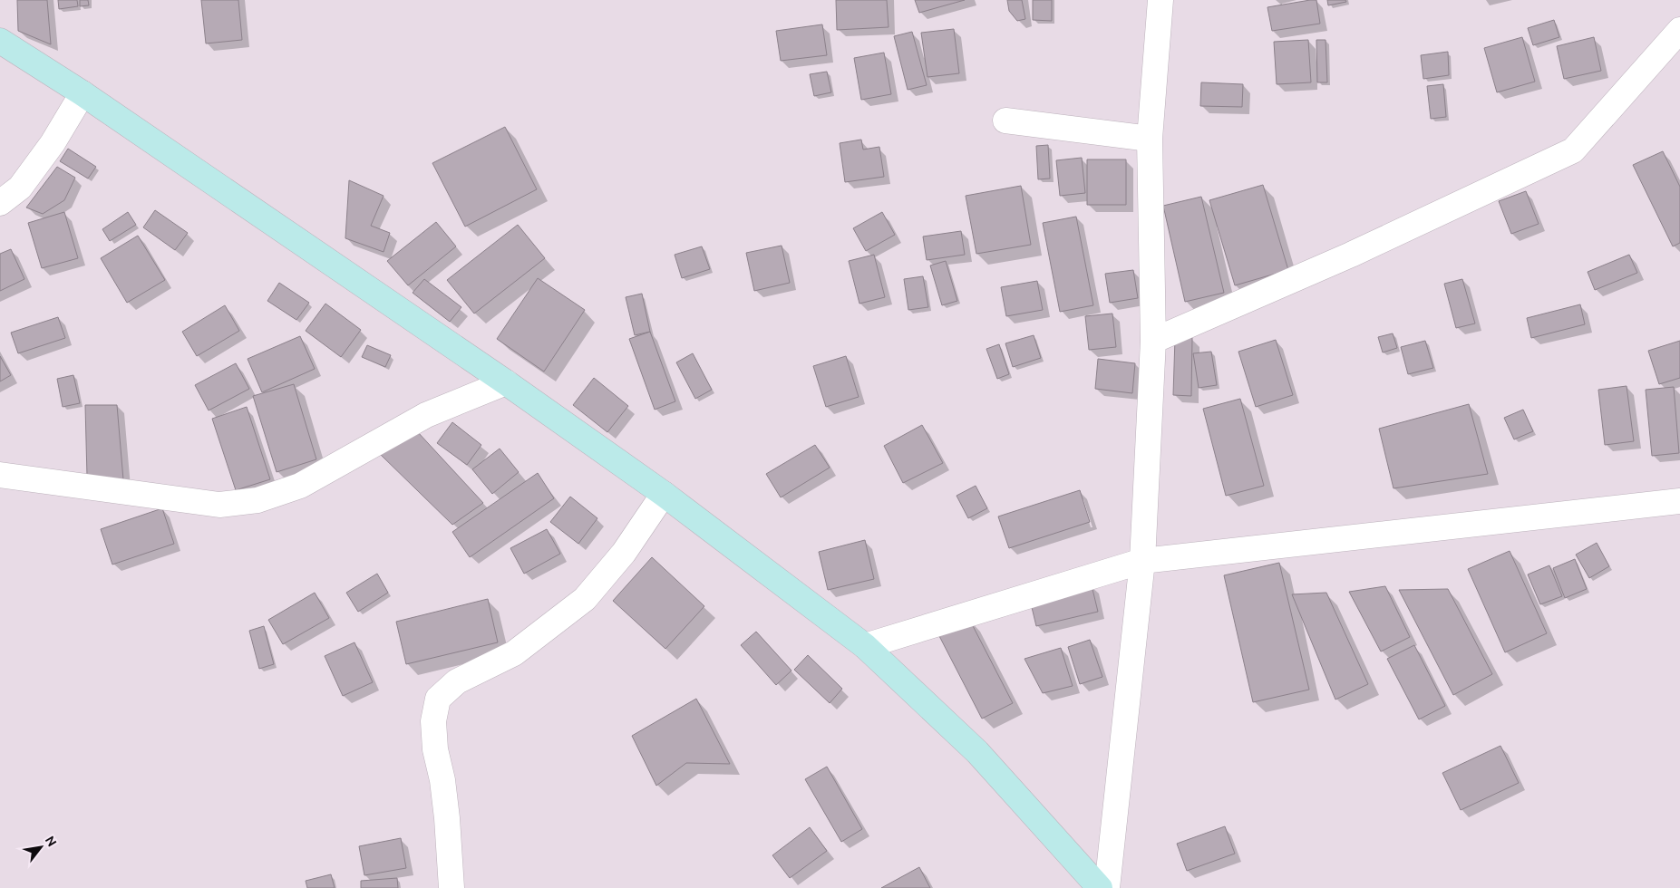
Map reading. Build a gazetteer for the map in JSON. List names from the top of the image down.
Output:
{
  "north": "top right"
}
